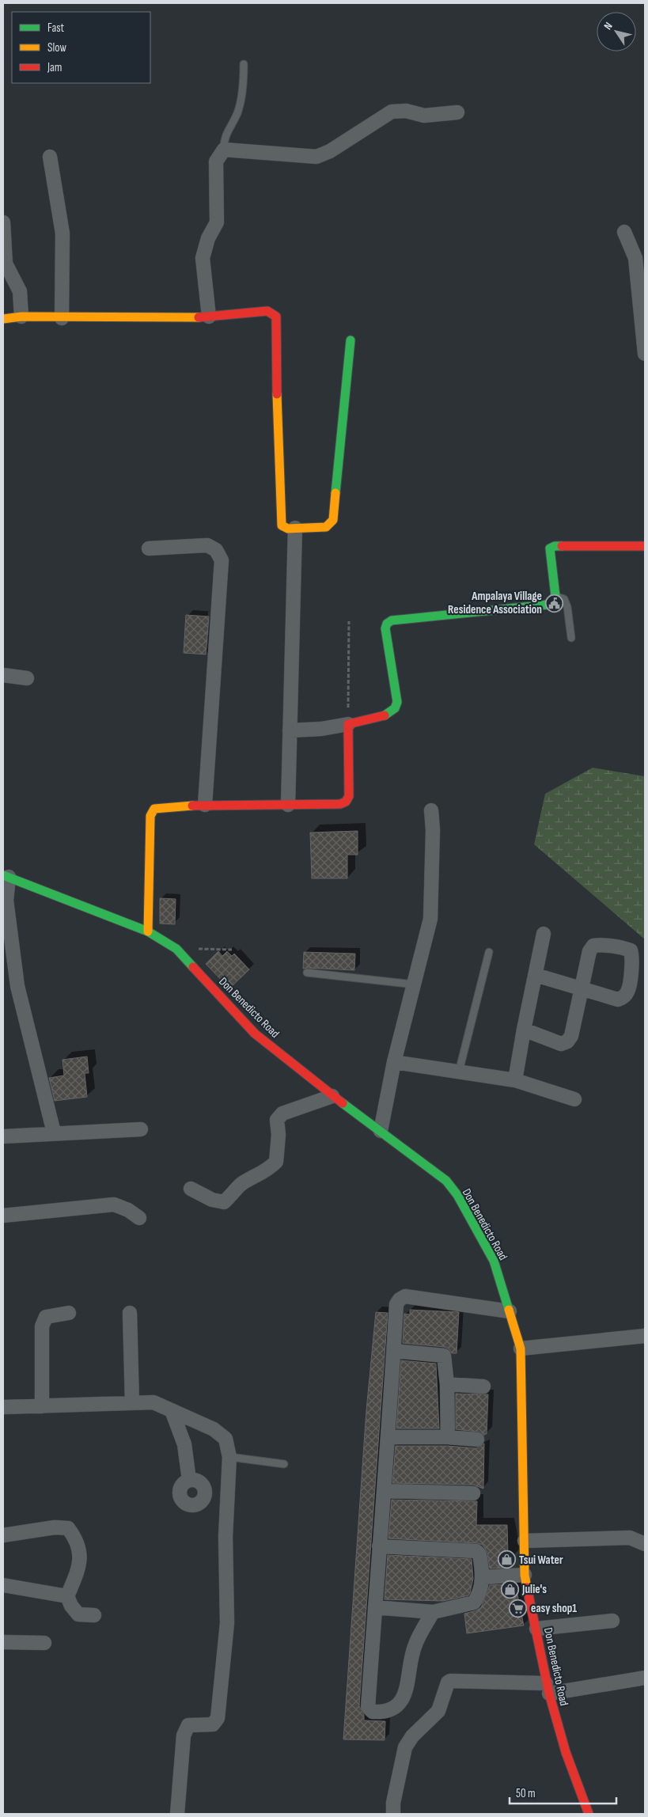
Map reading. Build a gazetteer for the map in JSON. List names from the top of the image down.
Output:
{
  "streets": {
    "street": ["Don Benedicto Road"]
  },
  "places": {
    "public building": ["Ampalaya Village Residence Association"],
    "shop": ["Tsui Water", "Julie's"],
    "supermarket": ["easy shop1"]
  },
  "legend": ["Fast", "Slow", "Jam"],
  "scale_bar": "50 m",
  "north": "top left"
}
